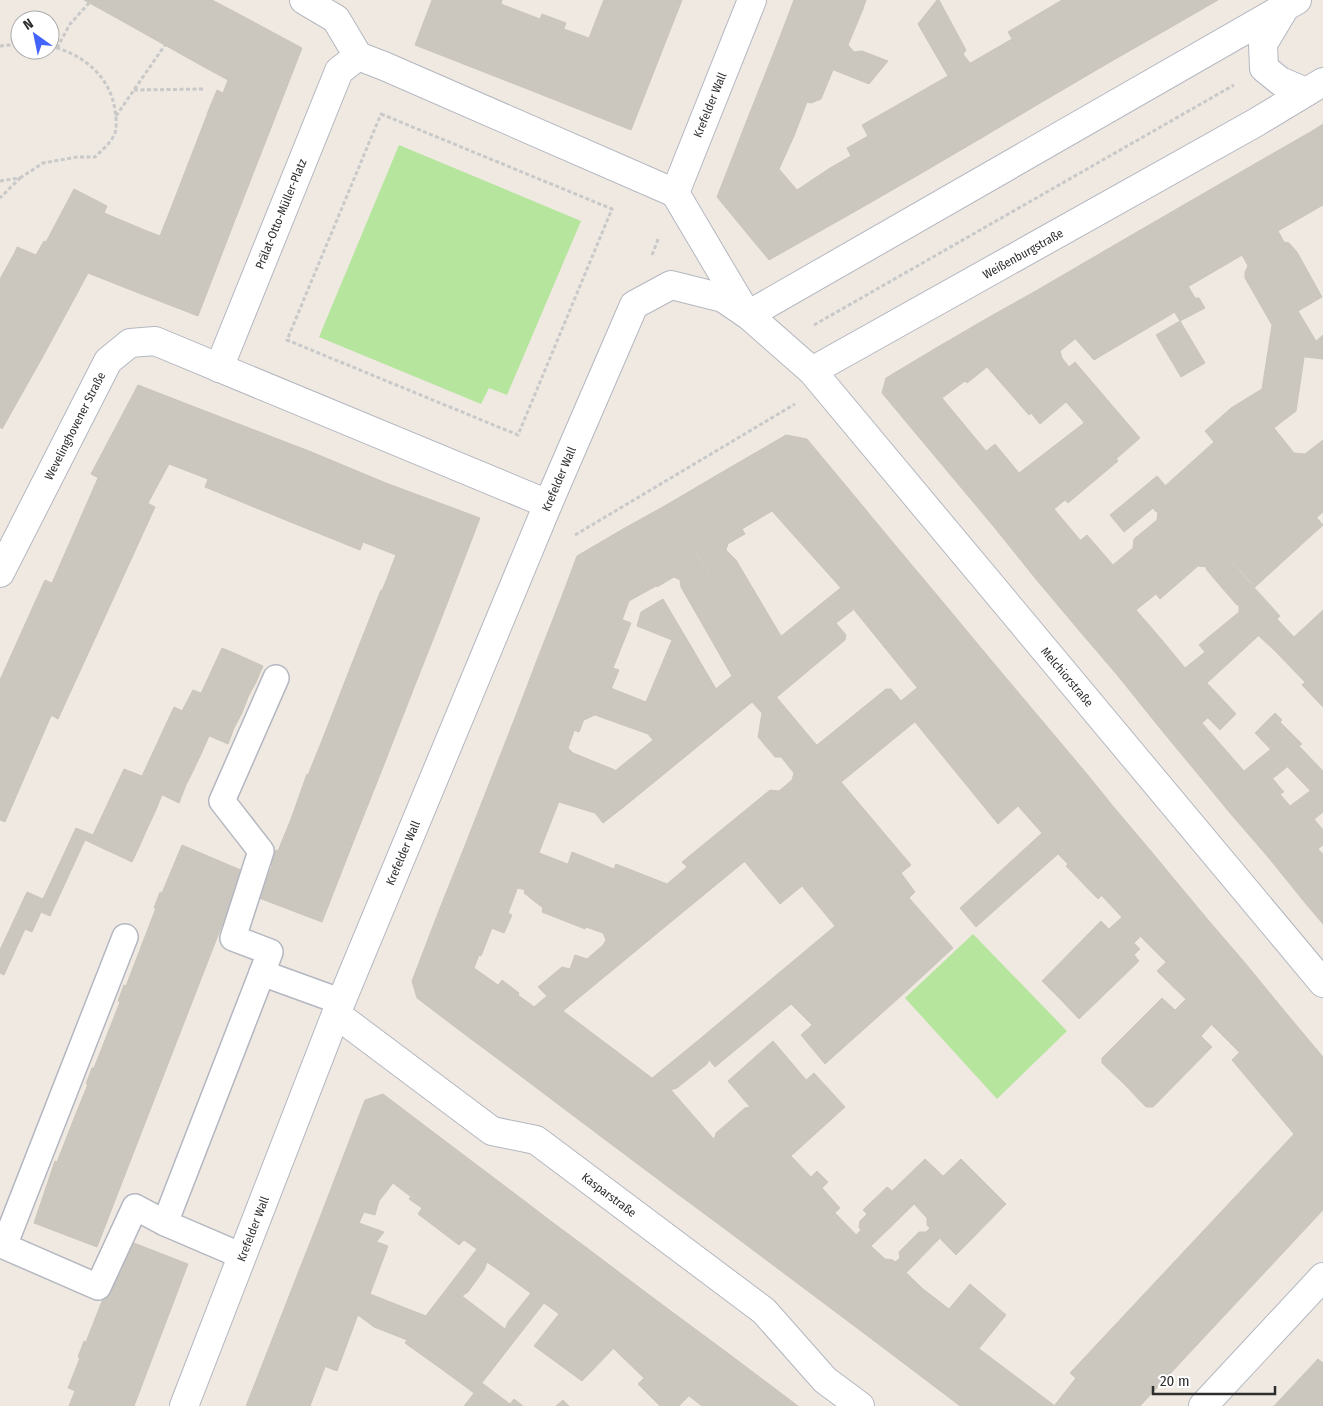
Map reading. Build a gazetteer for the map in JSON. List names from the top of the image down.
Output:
{
  "streets": {
    "street": [
      "Krefelder Wall",
      "Prälat-Otto-Müller-Platz",
      "Weißenburgstraße",
      "Wevelinghovener Straße",
      "Melchiorstraße",
      "Kasparstraße"
    ]
  },
  "crossings": [
    ["Krefelder Wall", "Kasparstraße"],
    ["Prälat-Otto-Müller-Platz", "Wevelinghovener Straße"],
    ["Weißenburgstraße", "Melchiorstraße"]
  ],
  "scale_bar": "20 m",
  "north": "top left"
}
